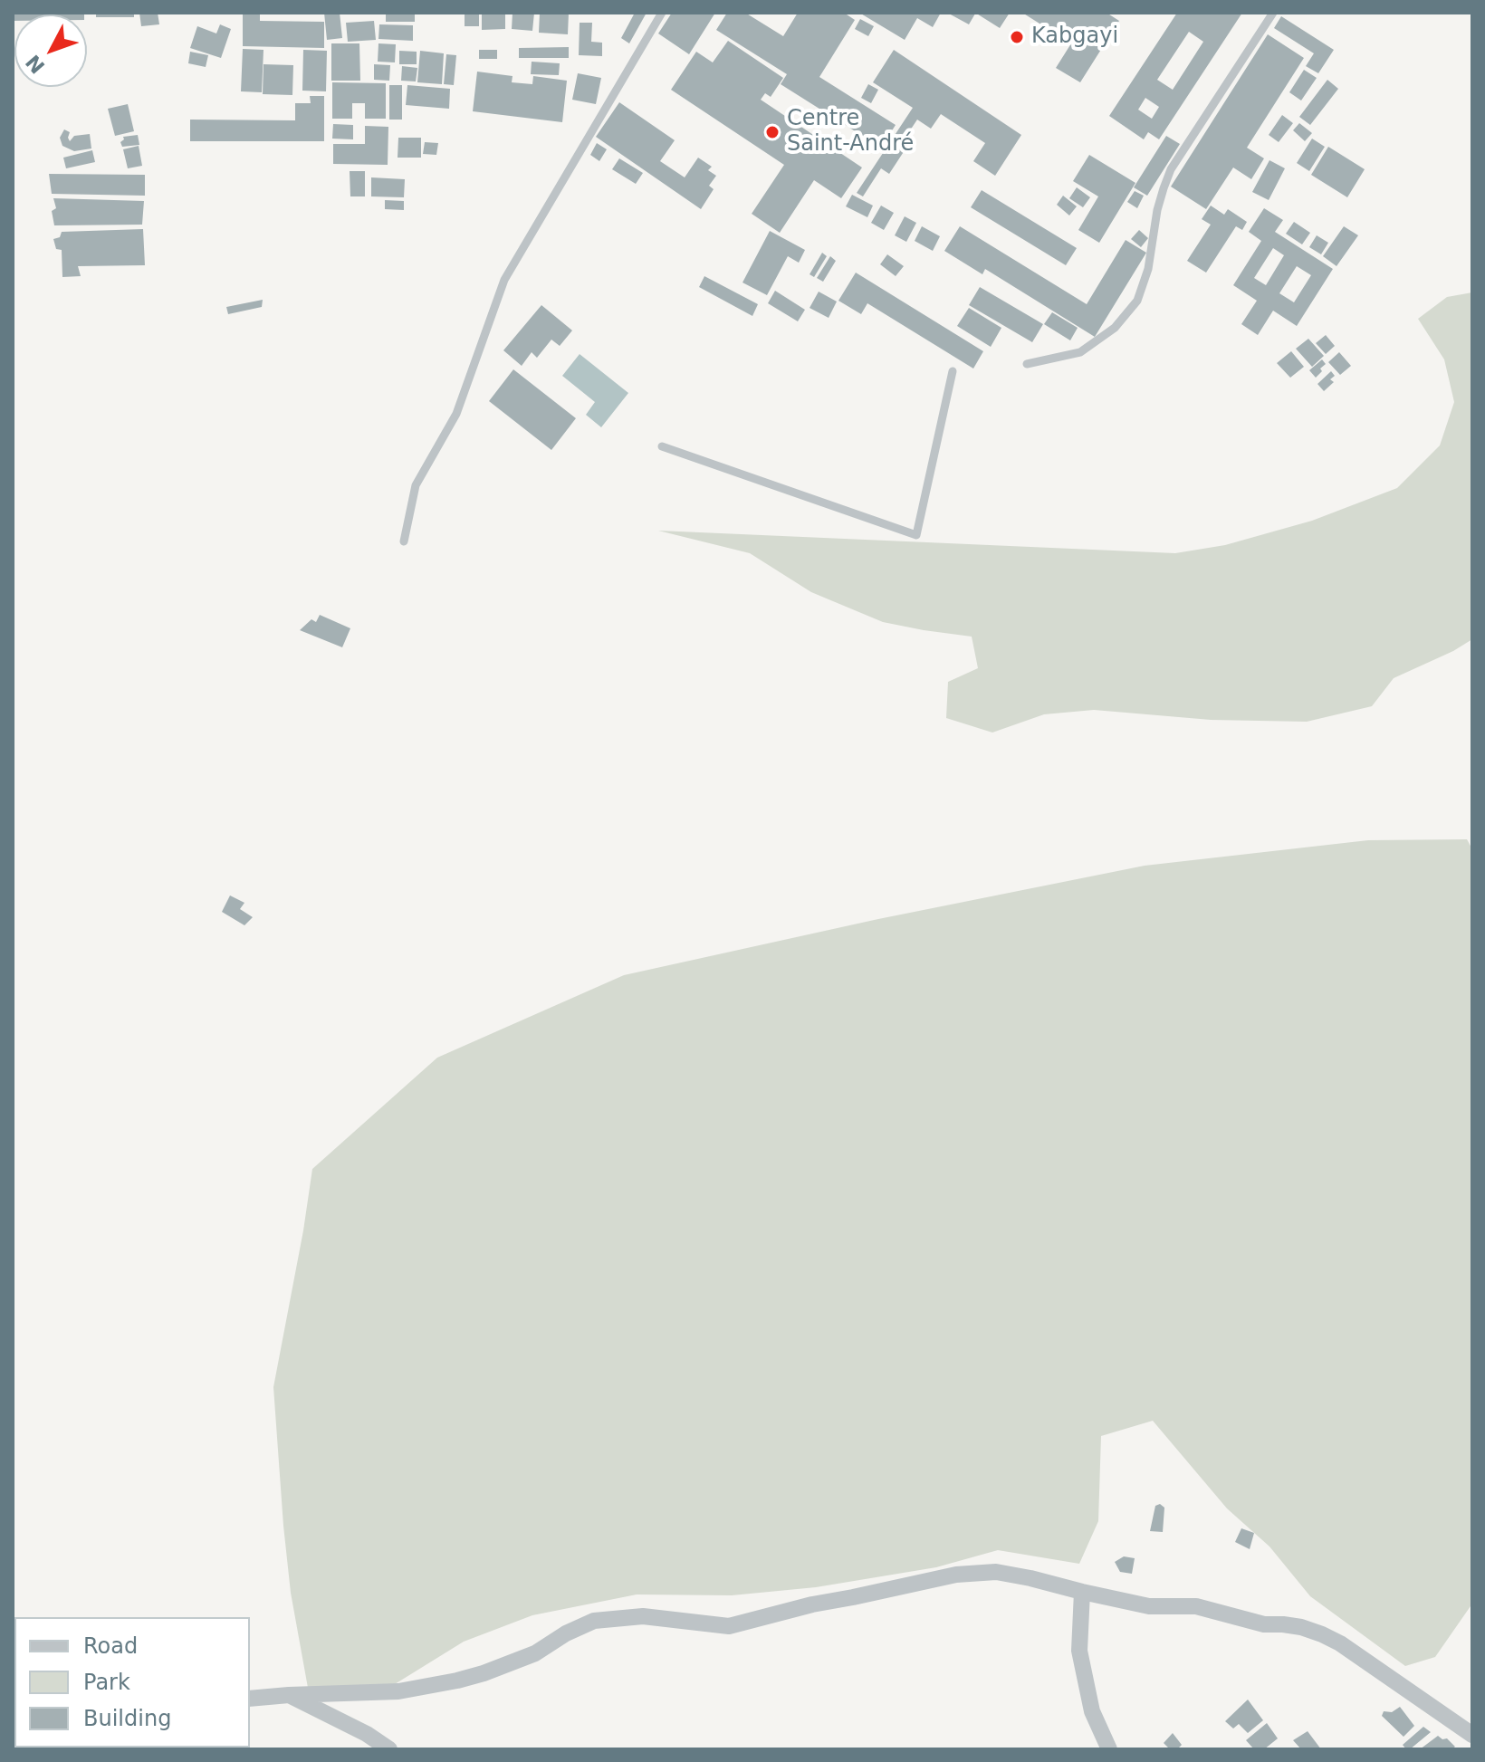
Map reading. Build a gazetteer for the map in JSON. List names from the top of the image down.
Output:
{
  "places": ["Kabgayi", "Centre Saint-André"],
  "legend": ["Road", "Park", "Building"],
  "north": "bottom left"
}
